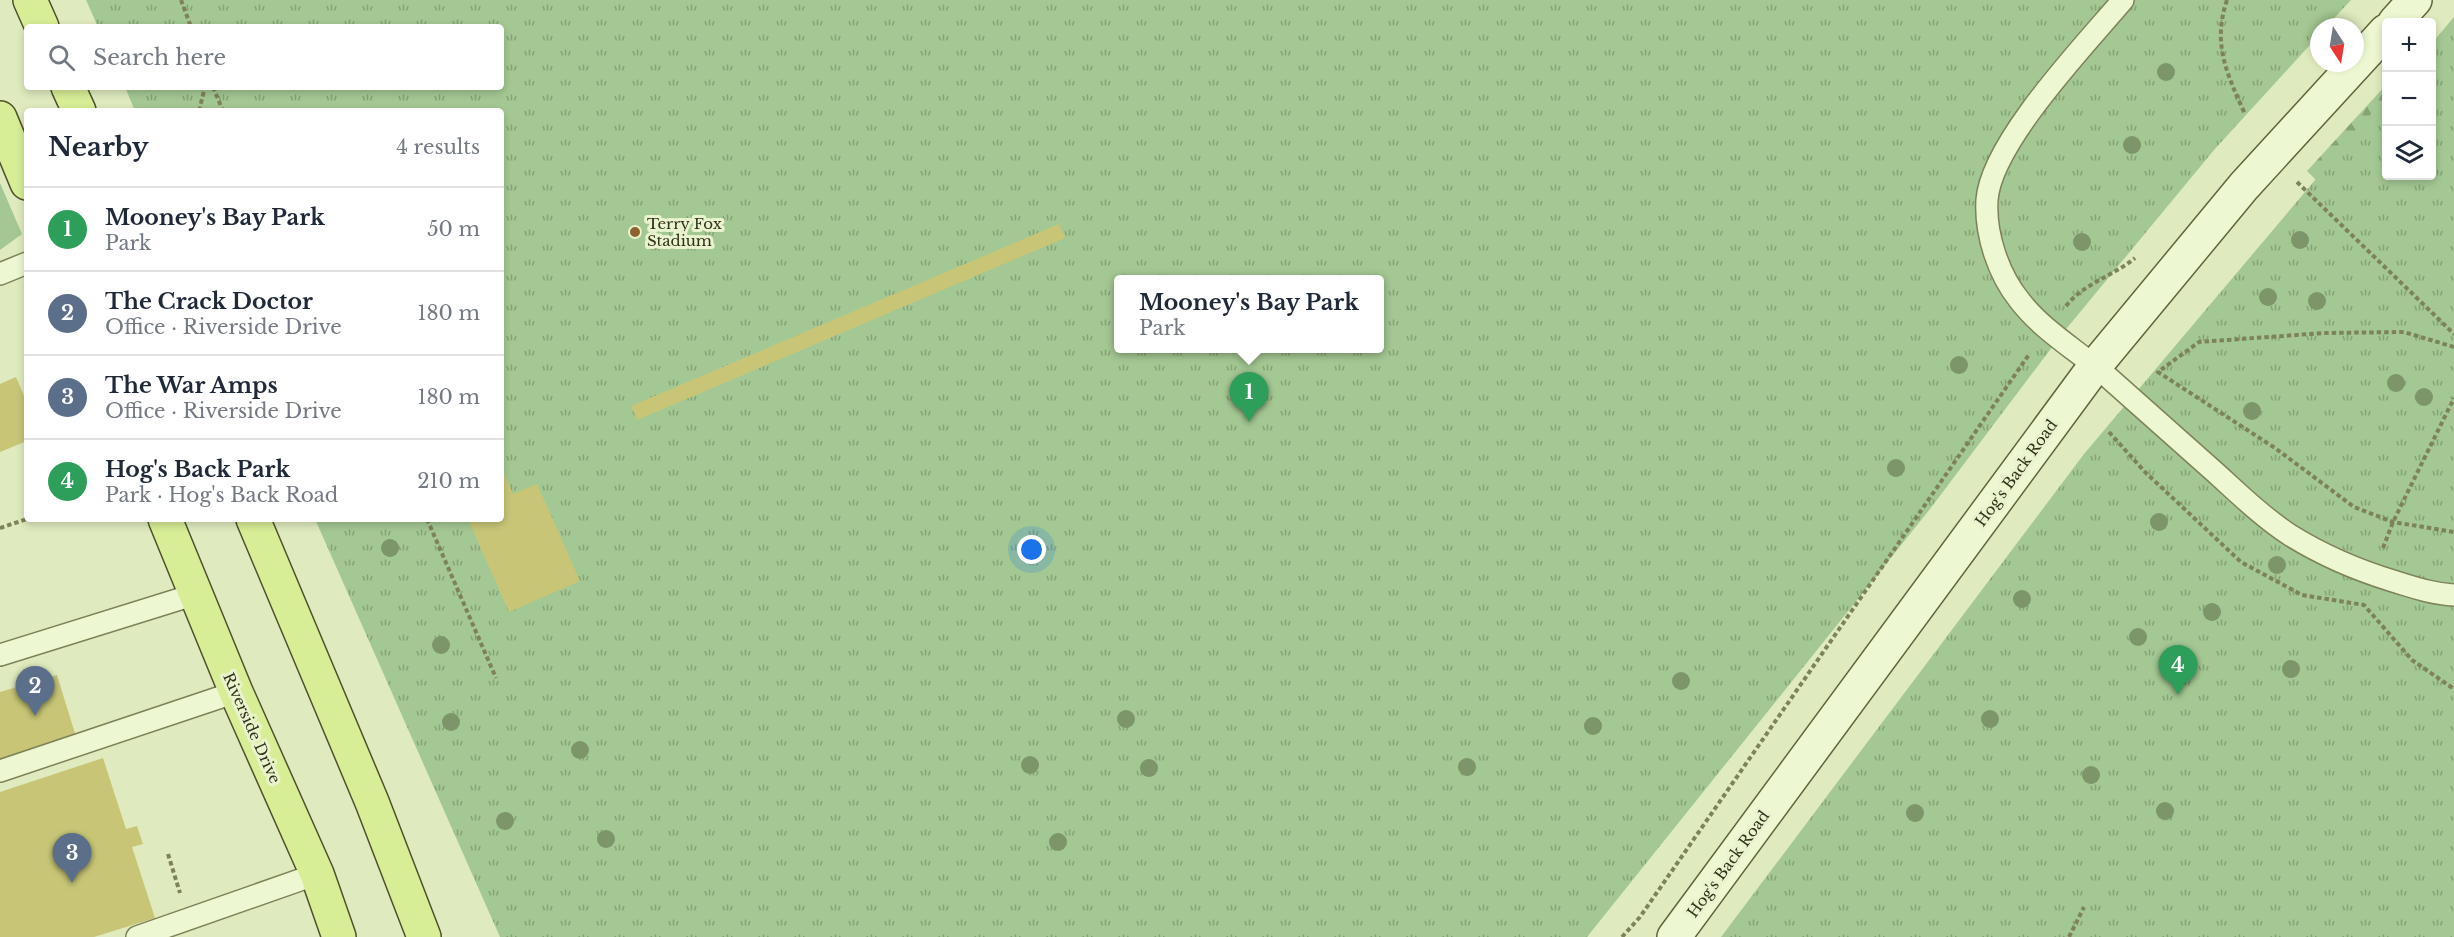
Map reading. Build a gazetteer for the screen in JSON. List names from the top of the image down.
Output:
{
  "streets": {
    "main road": ["Hog's Back Road", "Riverside Drive"]
  },
  "places": ["Terry Fox Stadium"],
  "north": "bottom",
  "page": {
    "map_buttons": ["+", "−"],
    "search": "Search here",
    "heading": ["Nearby", "4 results"],
    "list": [
      {
        "mark": "1",
        "name": "Mooney's Bay Park",
        "note": "Park",
        "value": "50 m"
      },
      {
        "mark": "2",
        "name": "The Crack Doctor",
        "note": "Office · Riverside Drive",
        "value": "180 m"
      },
      {
        "mark": "3",
        "name": "The War Amps",
        "note": "Office · Riverside Drive",
        "value": "180 m"
      },
      {
        "mark": "4",
        "name": "Hog's Back Park",
        "note": "Park · Hog's Back Road",
        "value": "210 m"
      }
    ],
    "popup": ["Mooney's Bay Park", "Park"],
    "pins": [
      "1",
      "4",
      "2",
      "3"
    ]
  }
}
